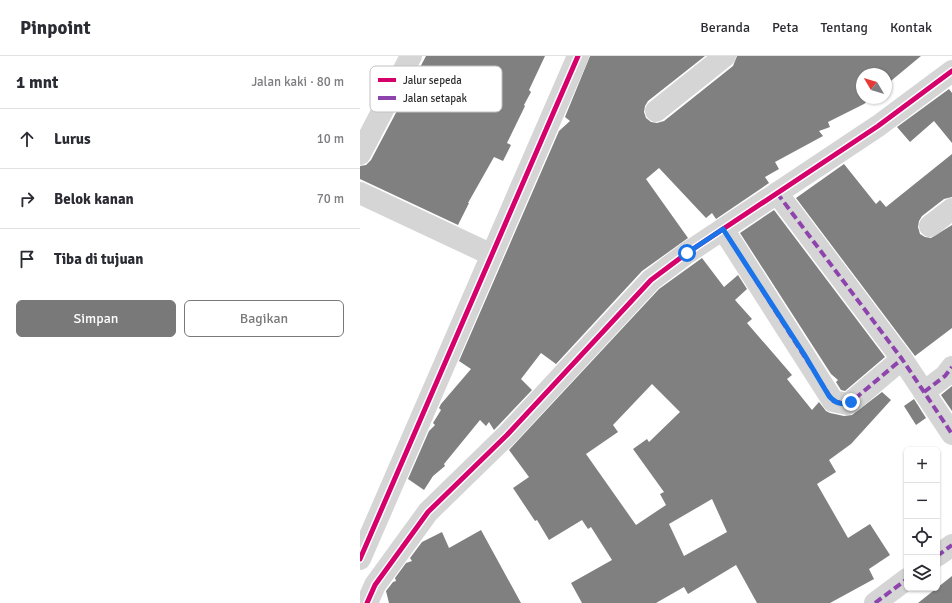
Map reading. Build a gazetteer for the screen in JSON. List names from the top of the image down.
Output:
{
  "legend": ["Jalur sepeda", "Jalan setapak"],
  "north": "top left",
  "page": {
    "header": "Pinpoint",
    "nav": [
      "Beranda",
      "Peta",
      "Tentang",
      "Kontak"
    ],
    "heading": ["1 mnt", "Jalan kaki · 80 m"],
    "list": [
      ["Lurus", "10 m"],
      ["Belok kanan", "70 m"],
      "Tiba di tujuan"
    ],
    "buttons": ["Simpan", "Bagikan"],
    "map_buttons": ["+", "−"]
  }
}
